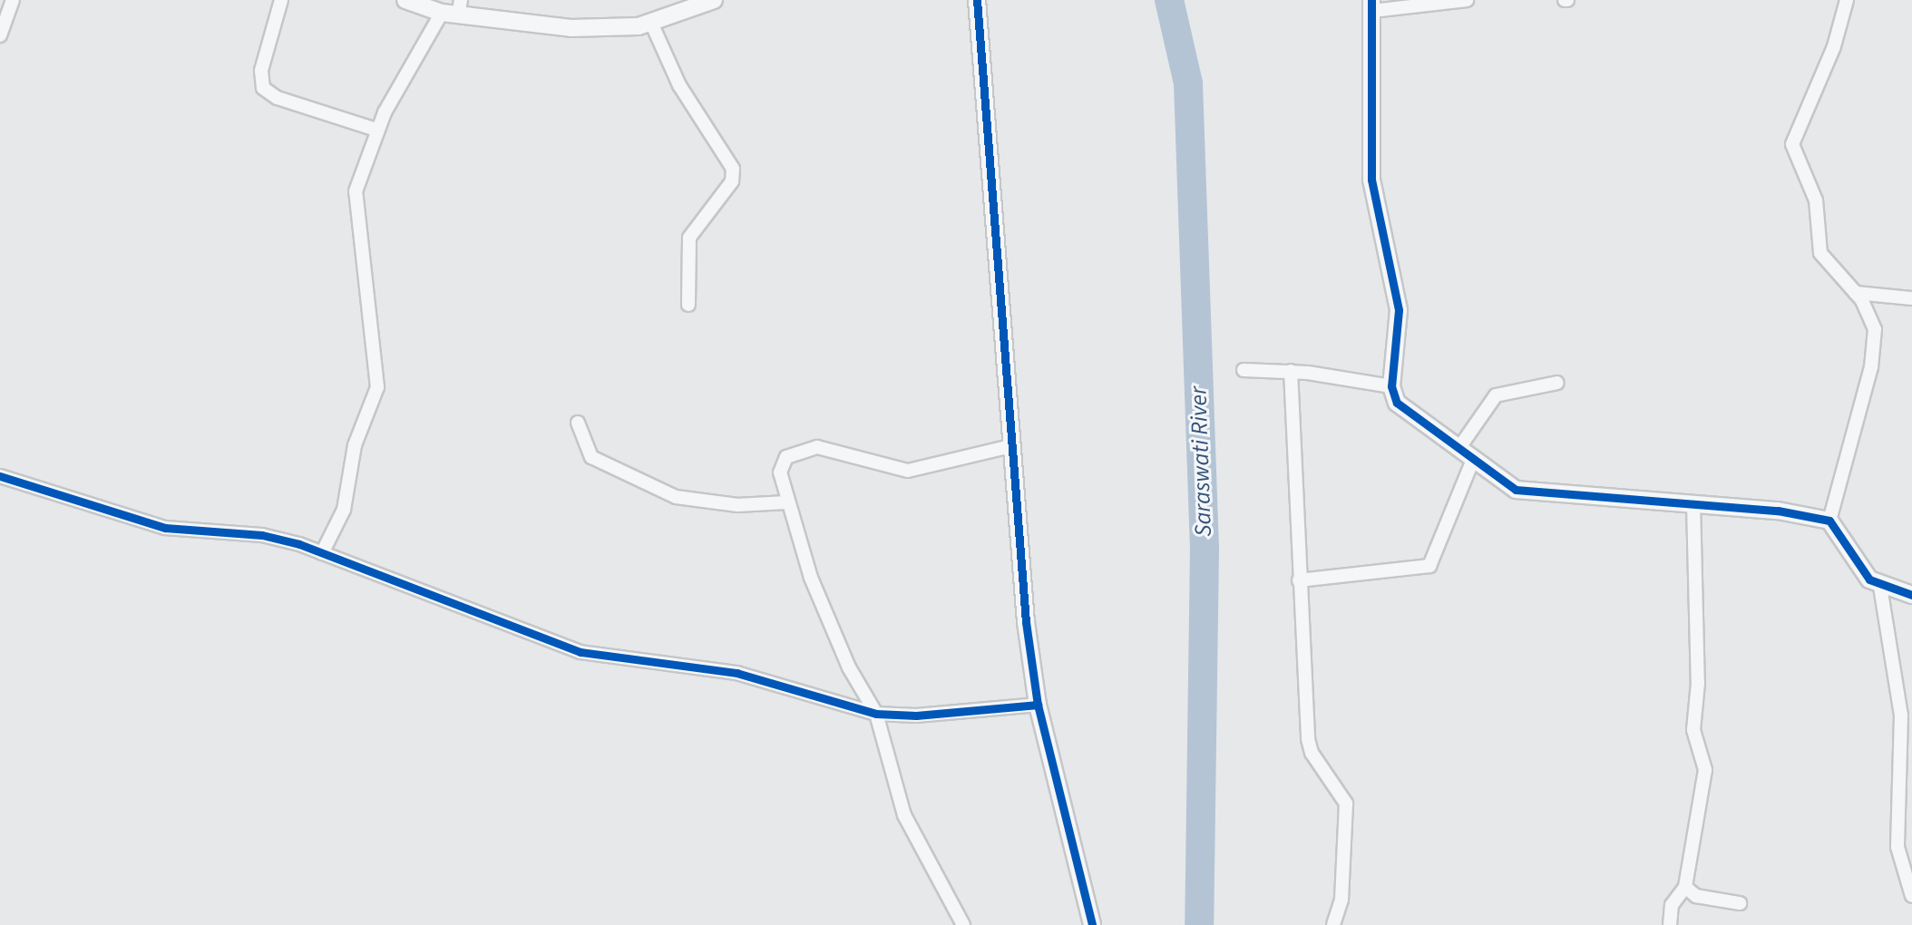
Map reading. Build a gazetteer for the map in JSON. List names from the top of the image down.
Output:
{
  "water": ["Saraswati River"]
}
